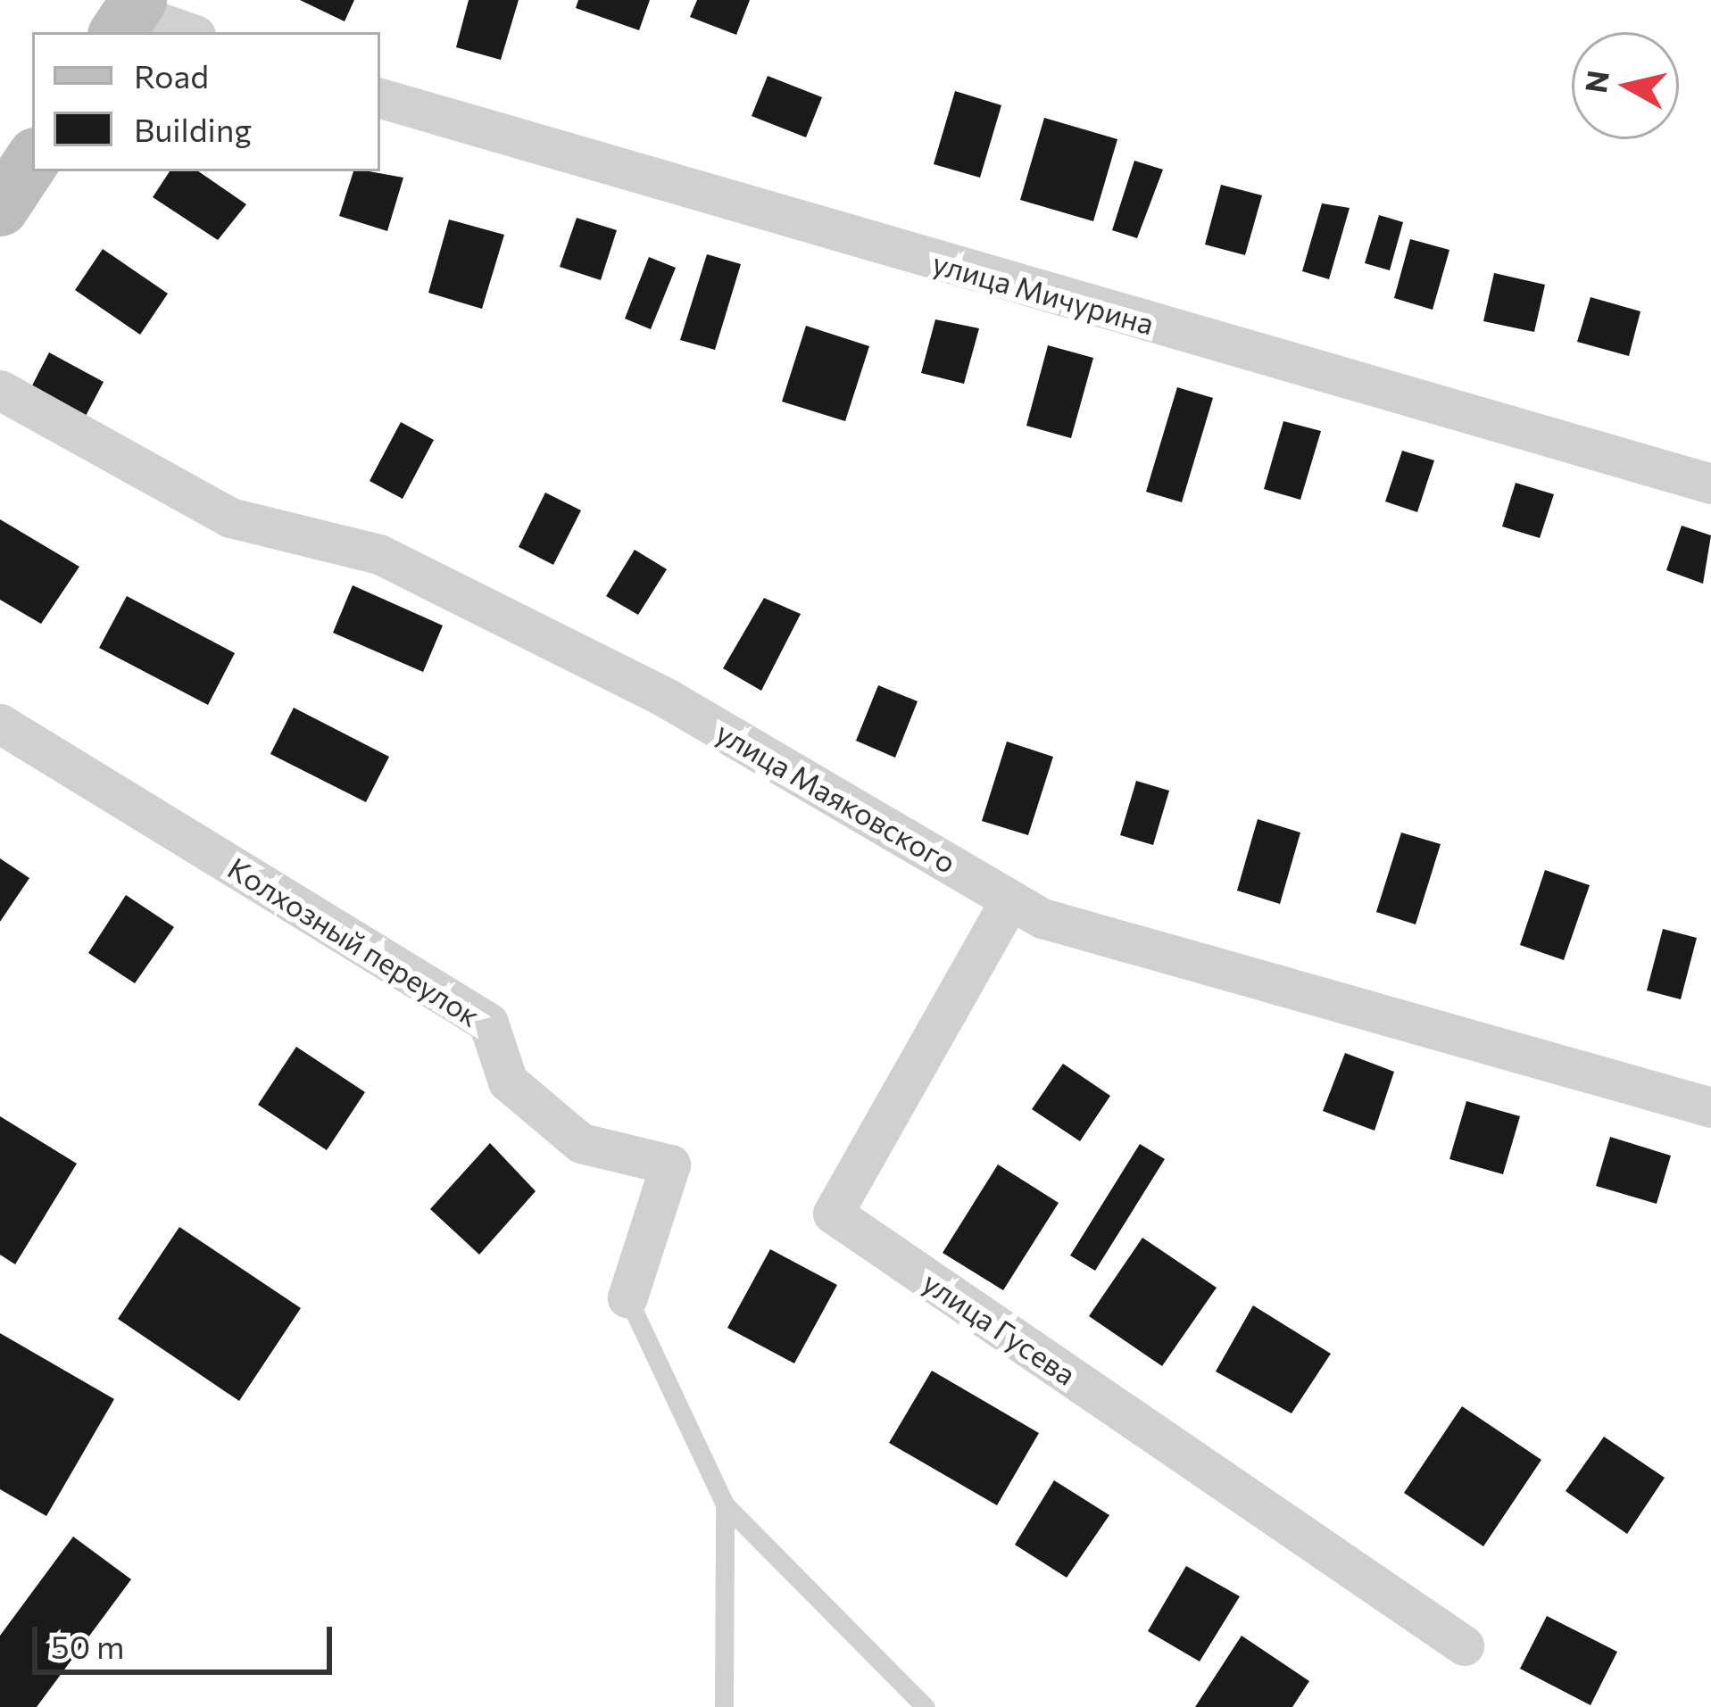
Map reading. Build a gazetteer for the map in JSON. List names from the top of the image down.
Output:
{
  "streets": {
    "street": [
      "улица Мичурина",
      "улица Маяковского",
      "Колхозный переулок",
      "улица Гусева"
    ]
  },
  "crossings": [
    ["улица Маяковского", "улица Гусева"]
  ],
  "legend": ["Road", "Building"],
  "scale_bar": "50 m",
  "north": "left"
}
